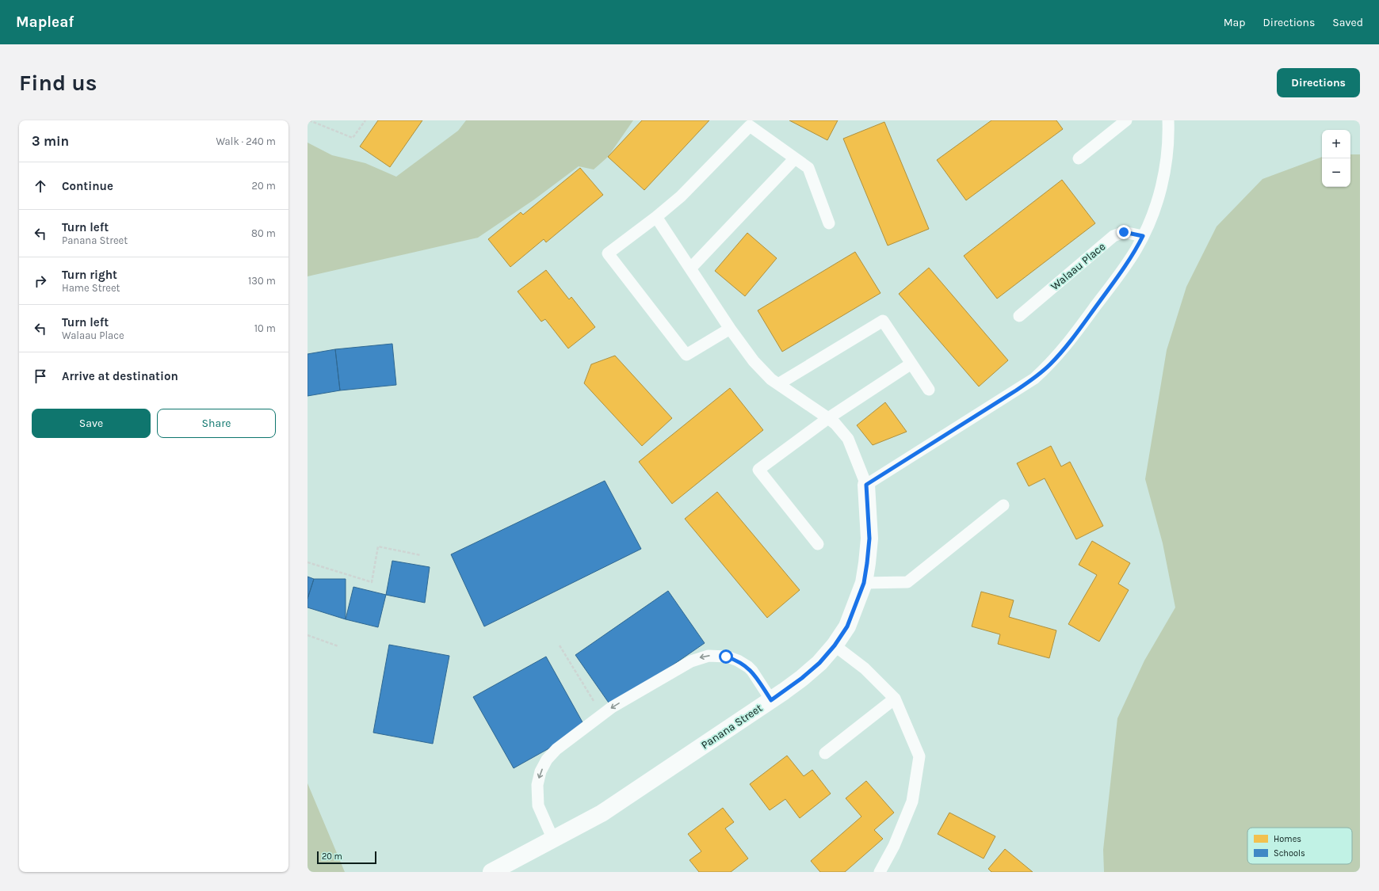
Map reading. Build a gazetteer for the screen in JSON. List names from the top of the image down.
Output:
{
  "streets": {
    "street": ["Panana Street"],
    "lane": ["Walaau Place"]
  },
  "legend": ["Homes", "Schools"],
  "scale_bar": "20 m",
  "page": {
    "header": "Mapleaf",
    "nav": ["Map", "Directions", "Saved"],
    "buttons": [
      "Directions",
      ["Save", "Share"]
    ],
    "title": "Find us",
    "heading": ["3 min", "Walk · 240 m"],
    "map_buttons": ["+", "−"],
    "list": [
      ["Continue", "20 m"],
      ["Turn left", "Panana Street", "80 m"],
      ["Turn right", "Hame Street", "130 m"],
      ["Turn left", "Walaau Place", "10 m"],
      "Arrive at destination"
    ],
    "scale": "20 m"
  }
}
